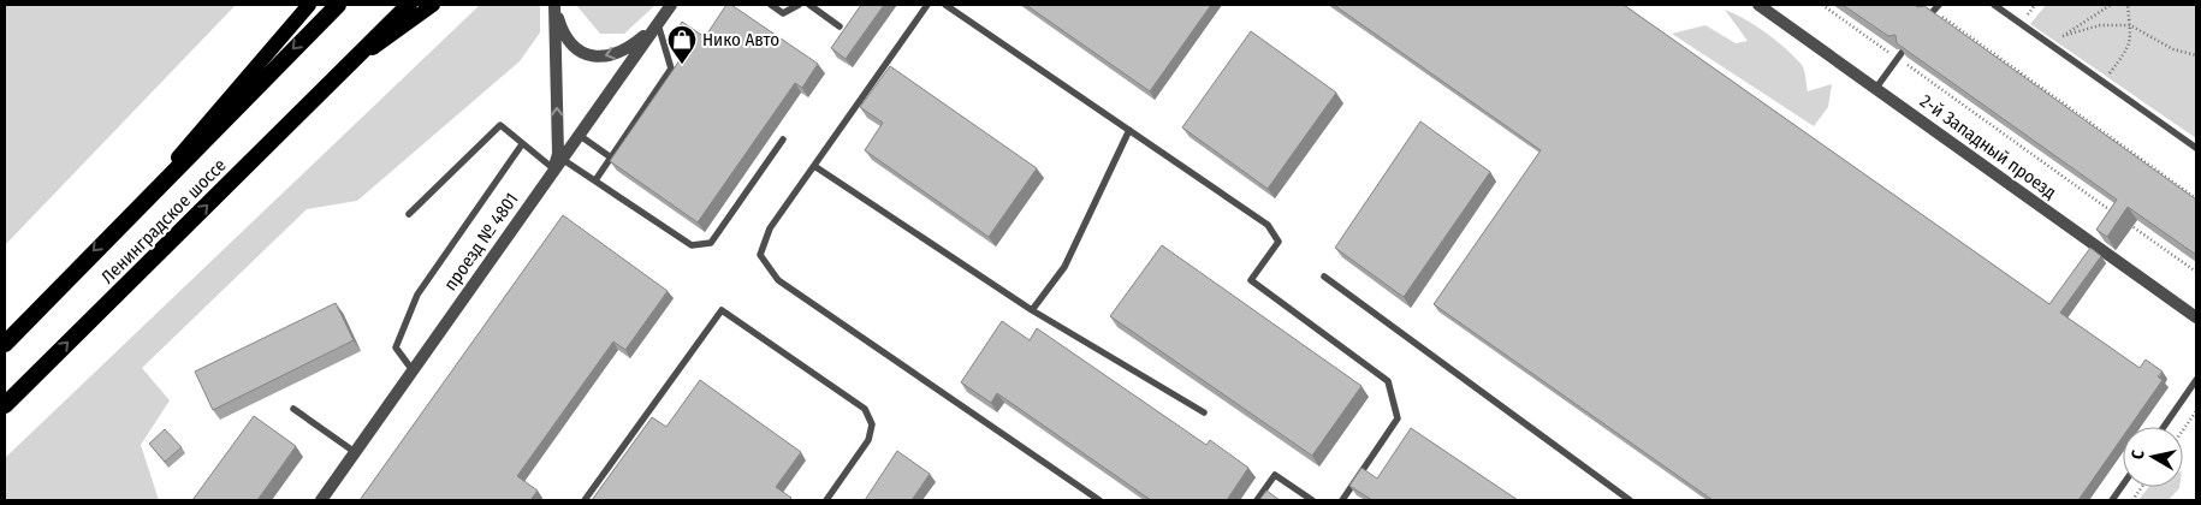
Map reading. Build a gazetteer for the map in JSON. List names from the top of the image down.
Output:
{
  "streets": {
    "highway": ["Ленинградское шоссе"],
    "street": ["2-й Западный проезд", "проезд № 4801"]
  },
  "places": {
    "shop": ["Нико Авто"]
  },
  "north": "left"
}
